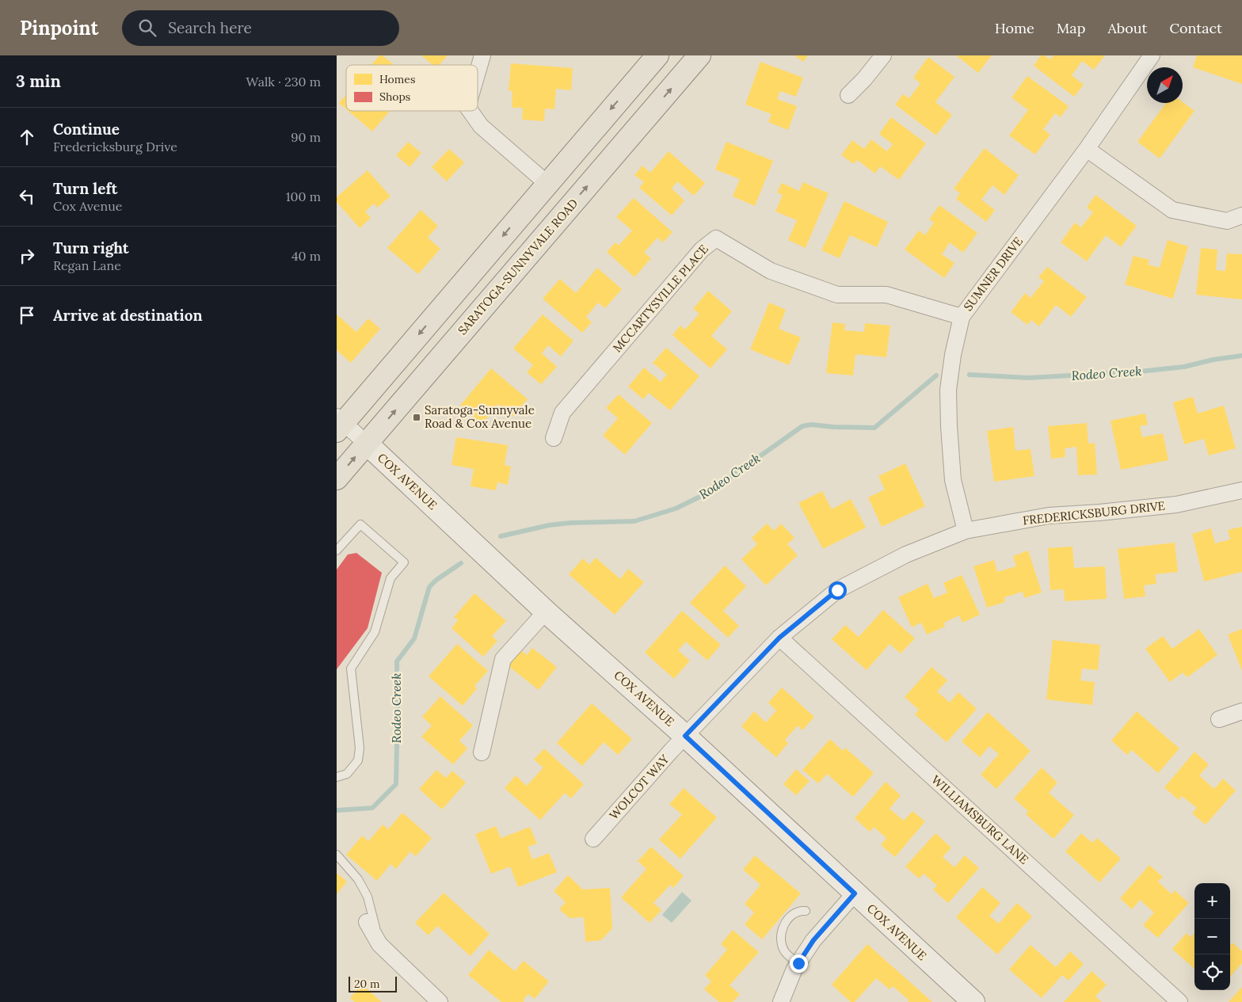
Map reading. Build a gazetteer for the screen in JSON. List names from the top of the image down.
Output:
{
  "streets": {
    "main road": ["SARATOGA-SUNNYVALE ROAD", "COX AVENUE"],
    "street": [
      "SUMNER DRIVE",
      "MCCARTYSVILLE PLACE",
      "FREDERICKSBURG DRIVE",
      "WOLCOT WAY",
      "WILLIAMSBURG LANE"
    ]
  },
  "crossings": [
    ["SARATOGA-SUNNYVALE ROAD", "COX AVENUE"],
    ["SUMNER DRIVE", "MCCARTYSVILLE PLACE"],
    ["SUMNER DRIVE", "FREDERICKSBURG DRIVE"],
    ["COX AVENUE", "FREDERICKSBURG DRIVE"],
    ["COX AVENUE", "WOLCOT WAY"],
    ["FREDERICKSBURG DRIVE", "WOLCOT WAY"],
    ["FREDERICKSBURG DRIVE", "WILLIAMSBURG LANE"]
  ],
  "water": ["Rodeo Creek"],
  "places": {
    "transit": ["Saratoga-Sunnyvale Road & Cox Avenue"]
  },
  "legend": ["Homes", "Shops"],
  "scale_bar": "20 m",
  "north": "top right",
  "page": {
    "header": "Pinpoint",
    "search": "Search here",
    "nav": [
      "Home",
      "Map",
      "About",
      "Contact"
    ],
    "heading": ["3 min", "Walk · 230 m"],
    "list": [
      ["Continue", "Fredericksburg Drive", "90 m"],
      ["Turn left", "Cox Avenue", "100 m"],
      ["Turn right", "Regan Lane", "40 m"],
      "Arrive at destination"
    ],
    "map_buttons": ["+", "−"],
    "scale": "20 m"
  }
}
